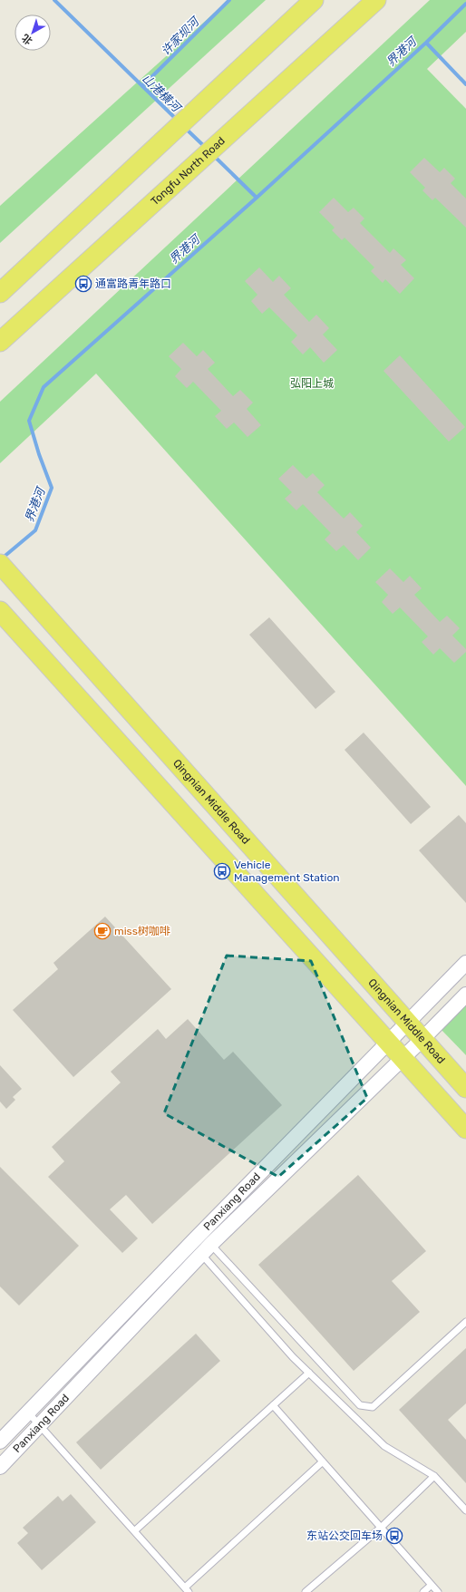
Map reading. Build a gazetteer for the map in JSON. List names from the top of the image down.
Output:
{
  "streets": {
    "main road": ["Tongfu North Road", "Qingnian Middle Road"],
    "street": ["Panxiang Road"]
  },
  "crossings": [
    ["Qingnian Middle Road", "Panxiang Road"]
  ],
  "water": ["许家坝河", "界港河", "山港横河"],
  "parks": ["弘阳上城"],
  "places": {
    "bus stop": ["通富路青年路口", "Vehicle Management Station", "东站公交回车场"],
    "cafe": ["miss树咖啡"]
  },
  "north": "bottom left"
}
